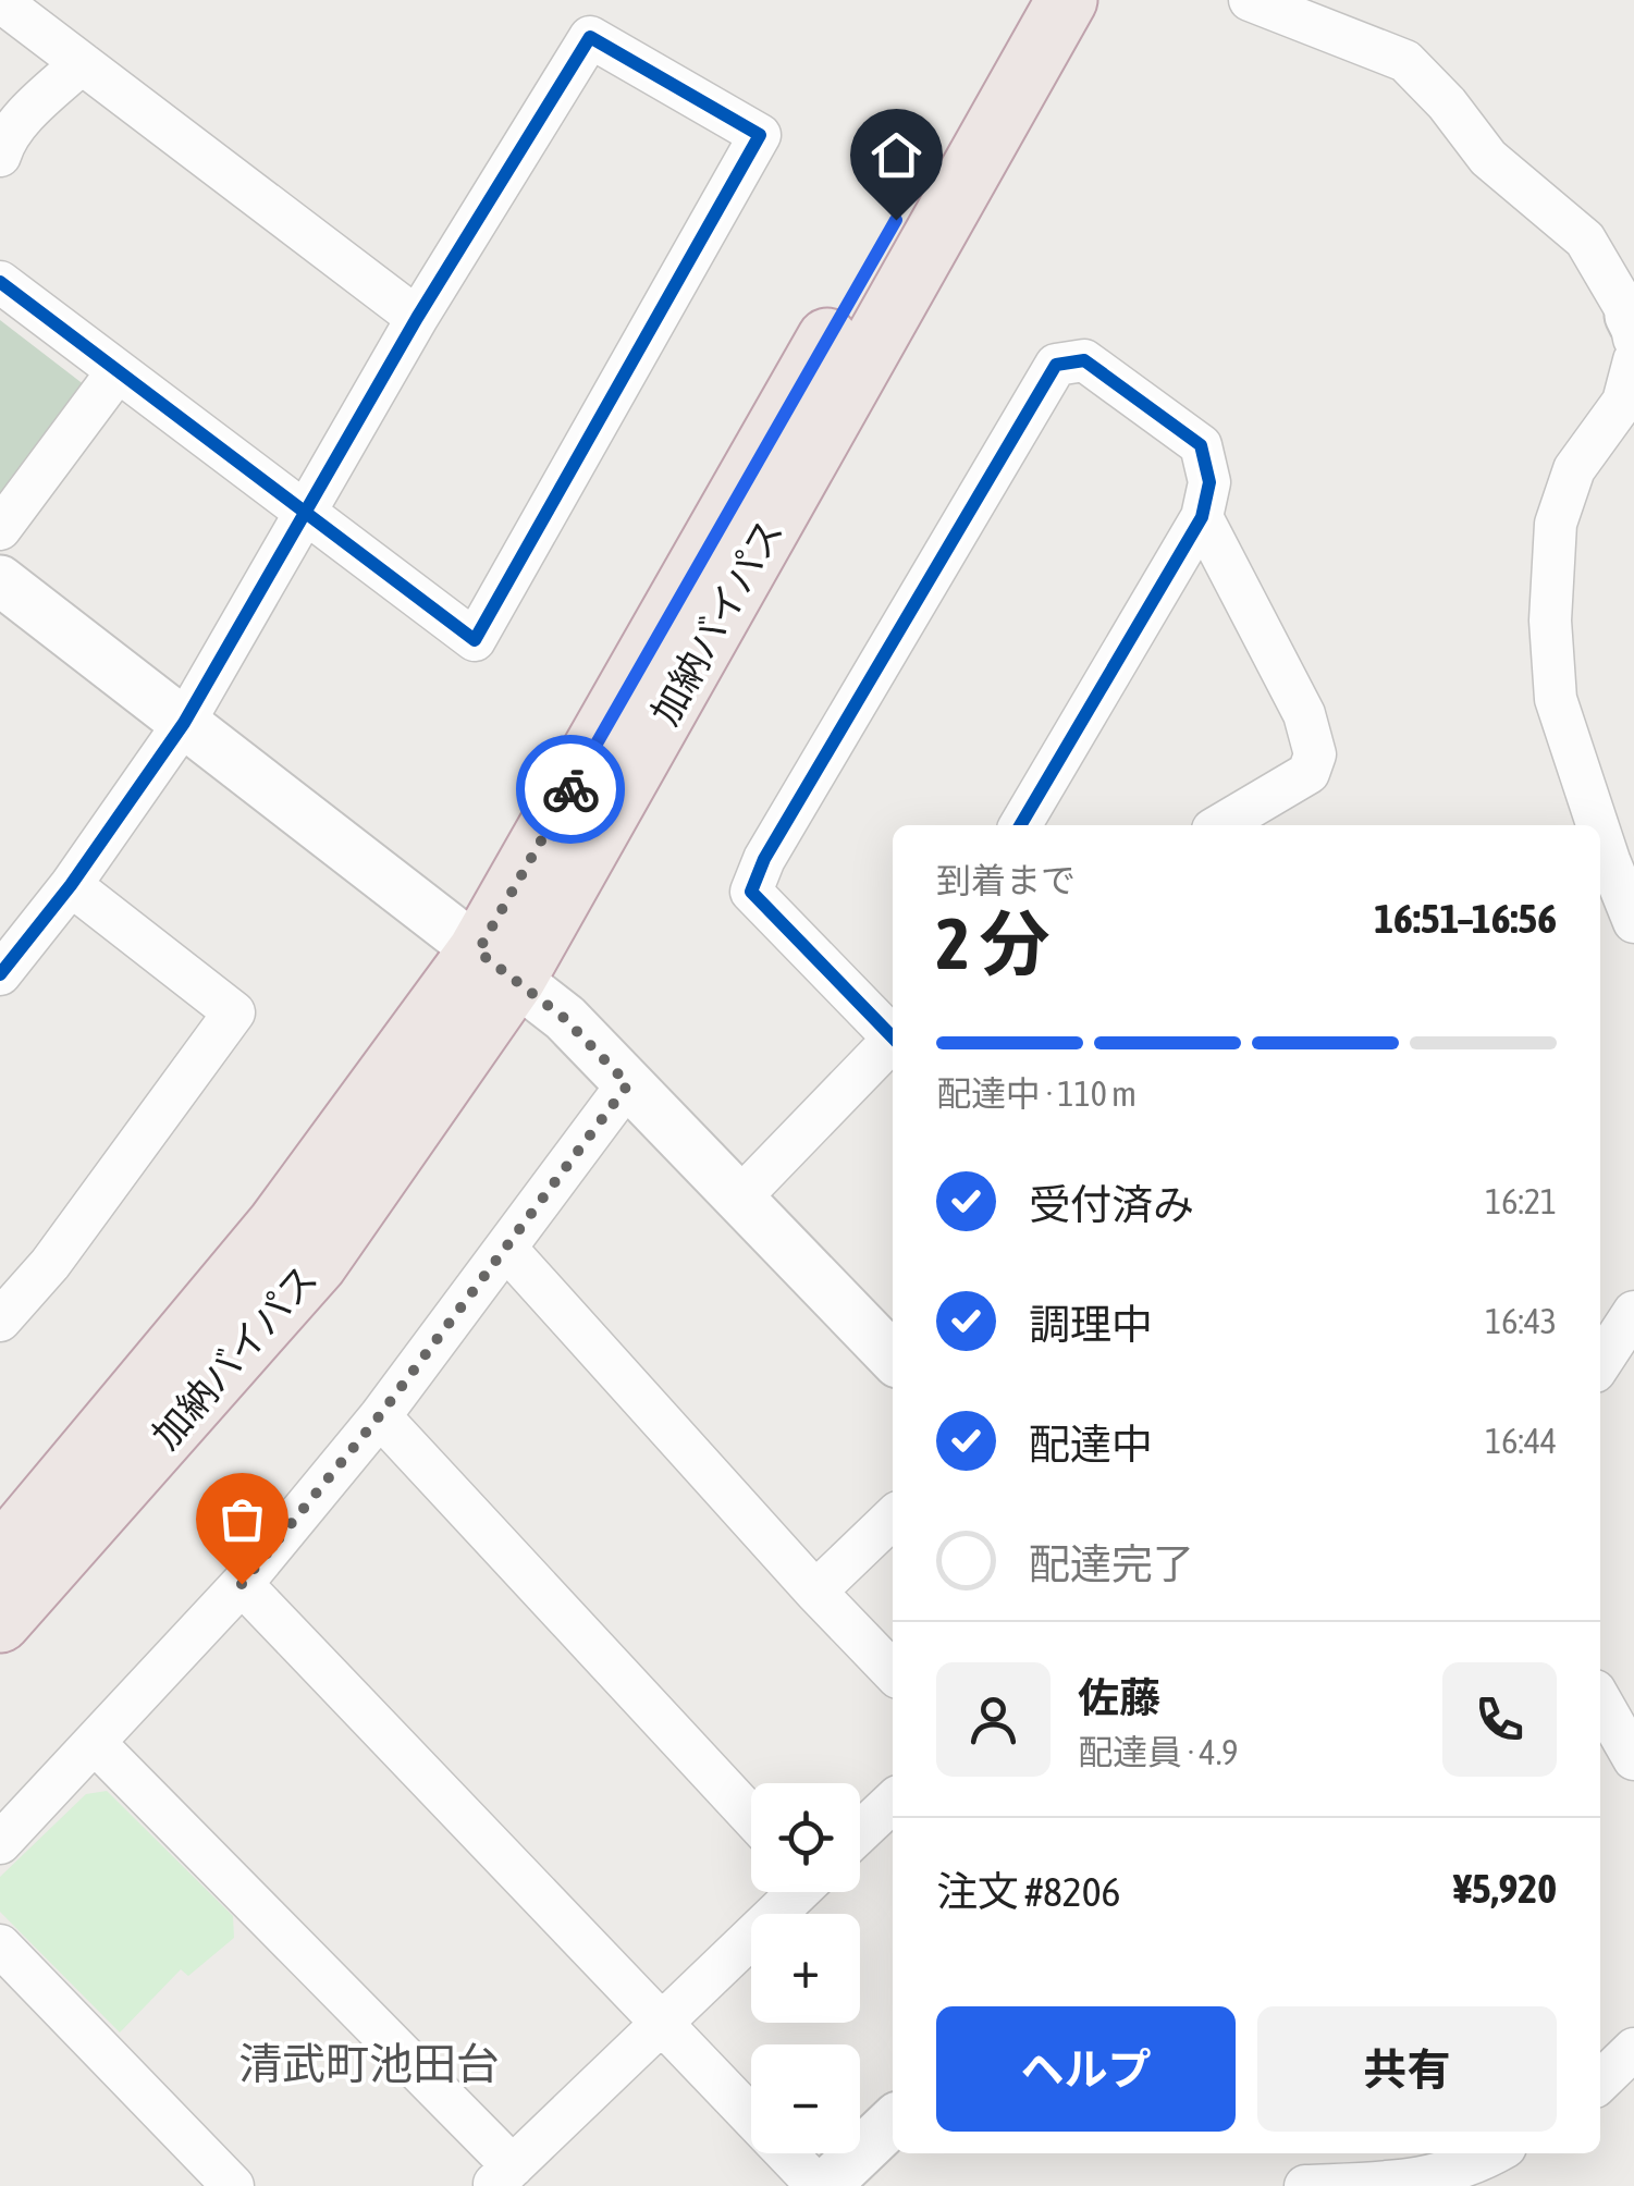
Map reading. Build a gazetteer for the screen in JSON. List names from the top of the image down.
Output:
{
  "streets": {
    "highway": ["加納バイパス"]
  },
  "districts": ["清武町池田台"],
  "page": {
    "heading": ["2 分", "到着まで", "16:51–16:56"],
    "panel": [
      "佐藤",
      "配達員 · 4.9",
      "注文 #8206",
      "¥5,920"
    ],
    "bar": "配達中 · 110 m",
    "list": [
      ["受付済み", "16:21"],
      ["調理中", "16:43"],
      ["配達中", "16:44"],
      "配達完了"
    ],
    "map_buttons": ["+", "−"],
    "buttons": ["ヘルプ", "共有"]
  }
}
